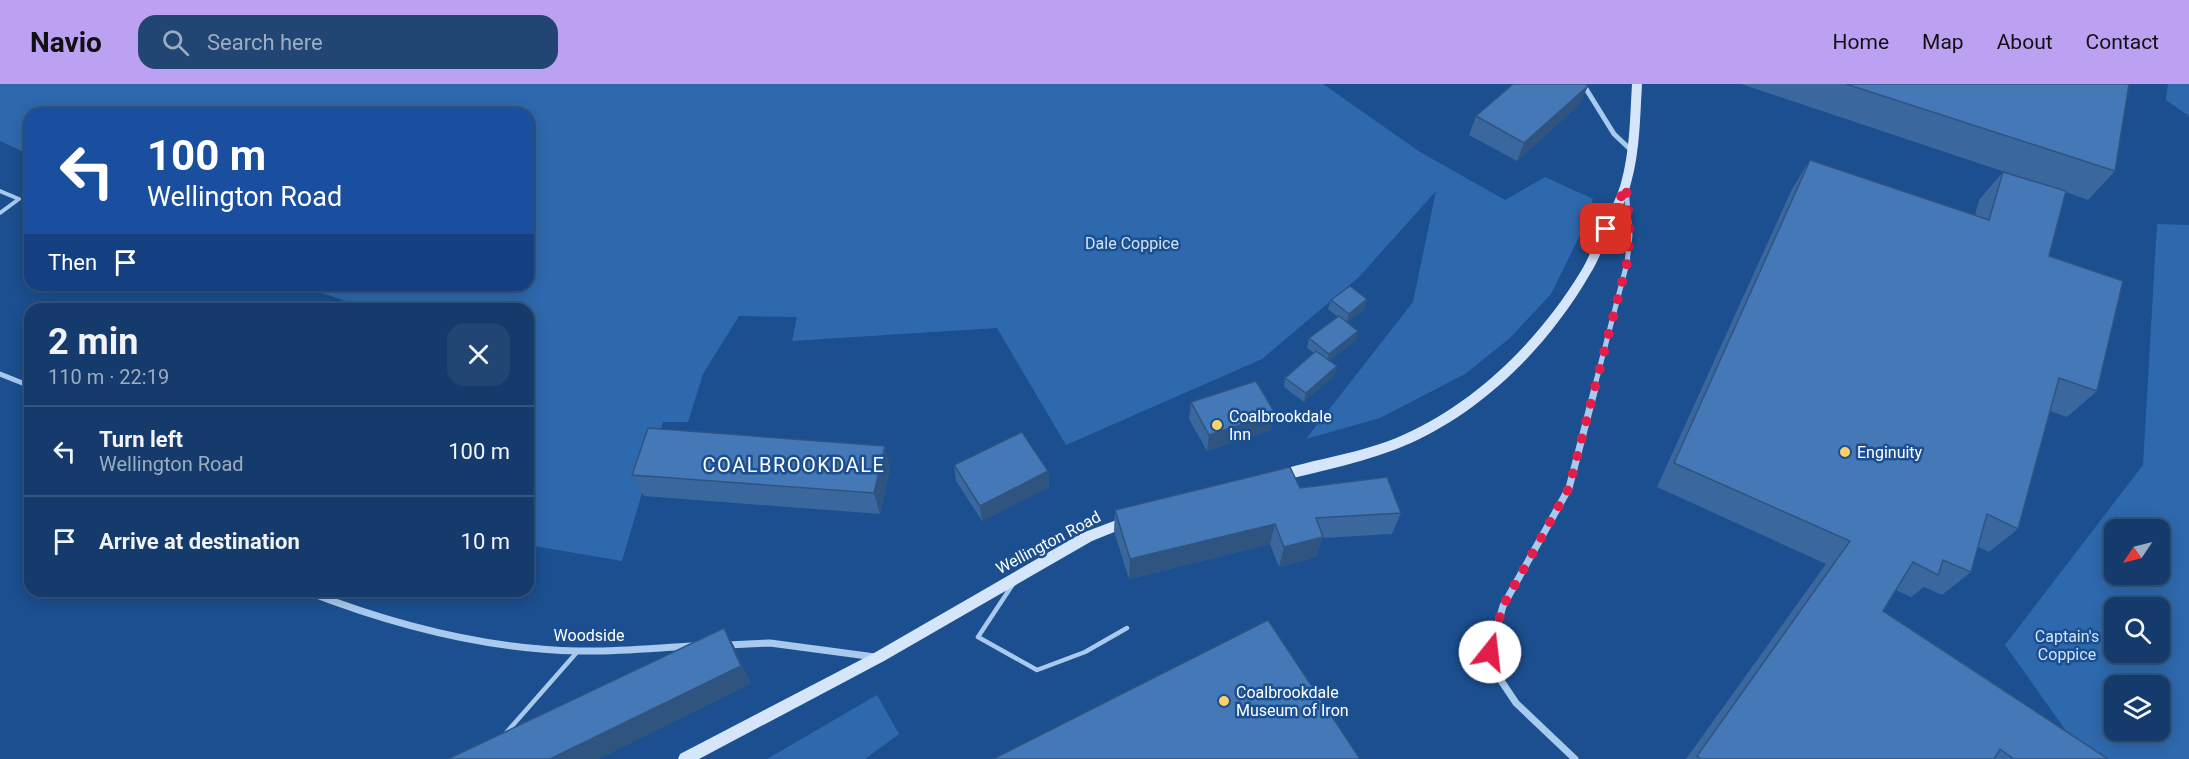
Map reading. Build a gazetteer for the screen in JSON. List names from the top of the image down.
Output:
{
  "streets": {
    "street": ["Wellington Road", "Woodside"]
  },
  "districts": ["COALBROOKDALE"],
  "parks": ["Dale Coppice", "Captain's Coppice"],
  "places": ["Coalbrookdale Inn", "Enginuity", "Coalbrookdale Museum of Iron"],
  "north": "bottom left",
  "page": {
    "header": "Navio",
    "search": "Search here",
    "nav": [
      "Home",
      "Map",
      "About",
      "Contact"
    ],
    "turn": ["100 m", "Wellington Road"],
    "then": "Then",
    "heading": ["2 min", "110 m · 22:19"],
    "list": [
      {
        "name": "Turn left",
        "note": "Wellington Road",
        "value": "100 m"
      },
      {
        "name": "Arrive at destination",
        "value": "10 m"
      }
    ]
  }
}
